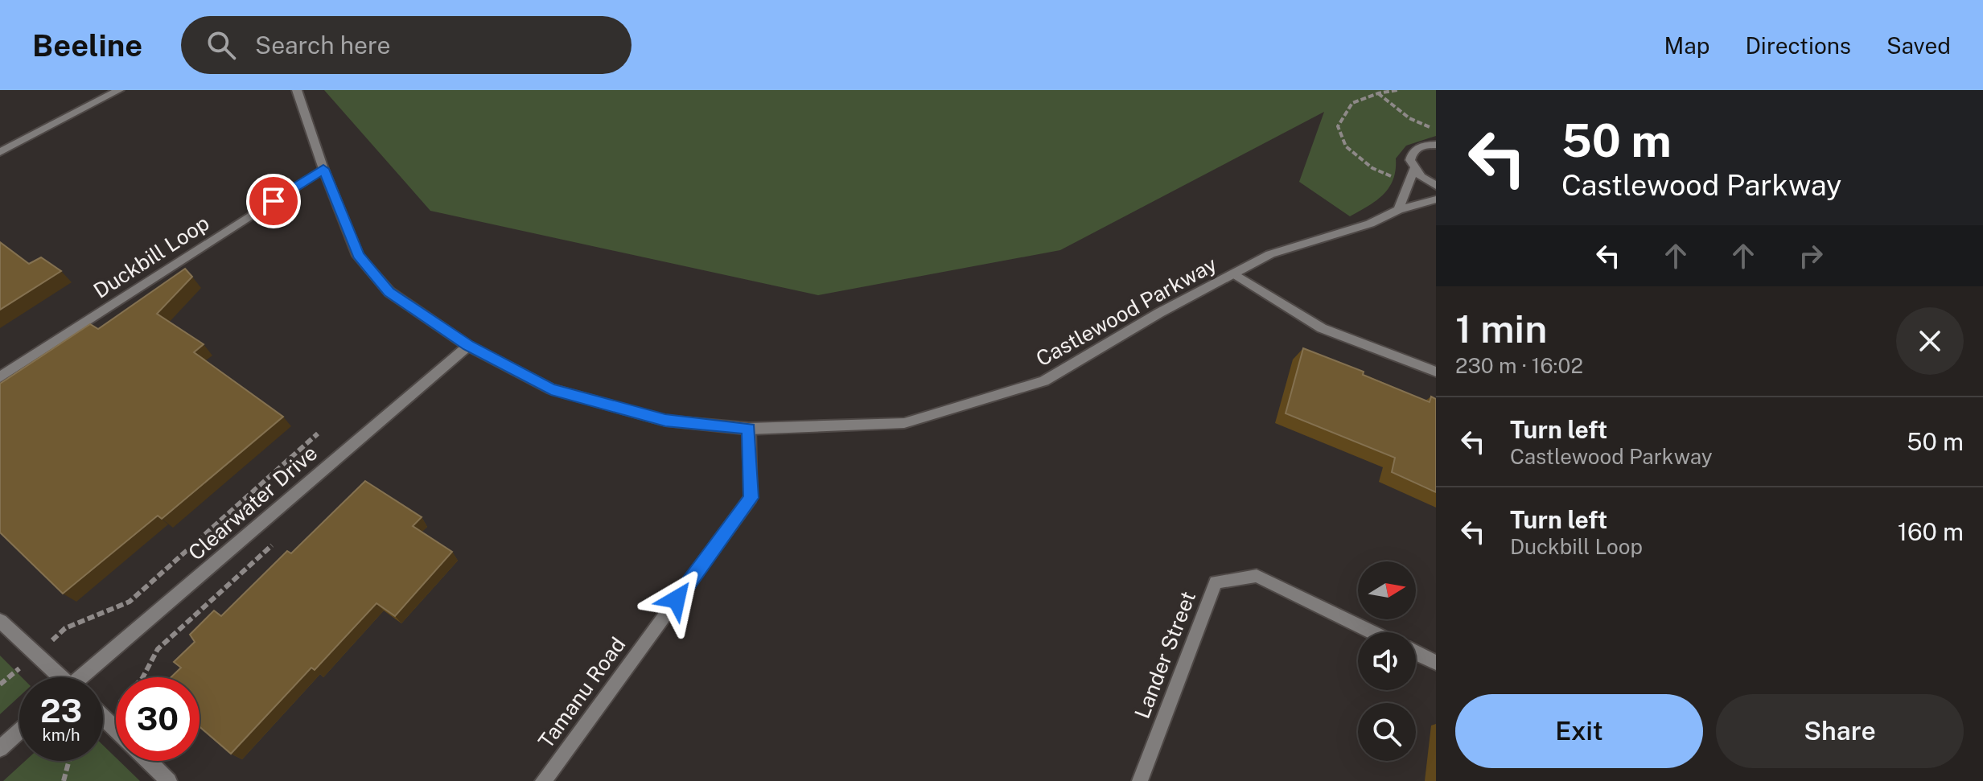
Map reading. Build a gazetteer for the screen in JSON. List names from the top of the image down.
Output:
{
  "streets": {
    "street": [
      "Duckbill Loop",
      "Castlewood Parkway",
      "Clearwater Drive",
      "Lander Street",
      "Tamanu Road"
    ]
  },
  "crossings": [
    ["Duckbill Loop", "Castlewood Parkway"],
    ["Castlewood Parkway", "Clearwater Drive"],
    ["Castlewood Parkway", "Tamanu Road"]
  ],
  "north": "right",
  "page": {
    "header": "Beeline",
    "search": "Search here",
    "nav": ["Map", "Directions", "Saved"],
    "turn": ["50 m", "Castlewood Parkway"],
    "heading": ["1 min", "230 m · 16:02"],
    "list": [
      {
        "name": "Turn left",
        "note": "Castlewood Parkway",
        "value": "50 m"
      },
      {
        "name": "Turn left",
        "note": "Duckbill Loop",
        "value": "160 m"
      }
    ],
    "speed": "23 km/h",
    "limit": "30",
    "buttons": ["Exit", "Share"]
  }
}
